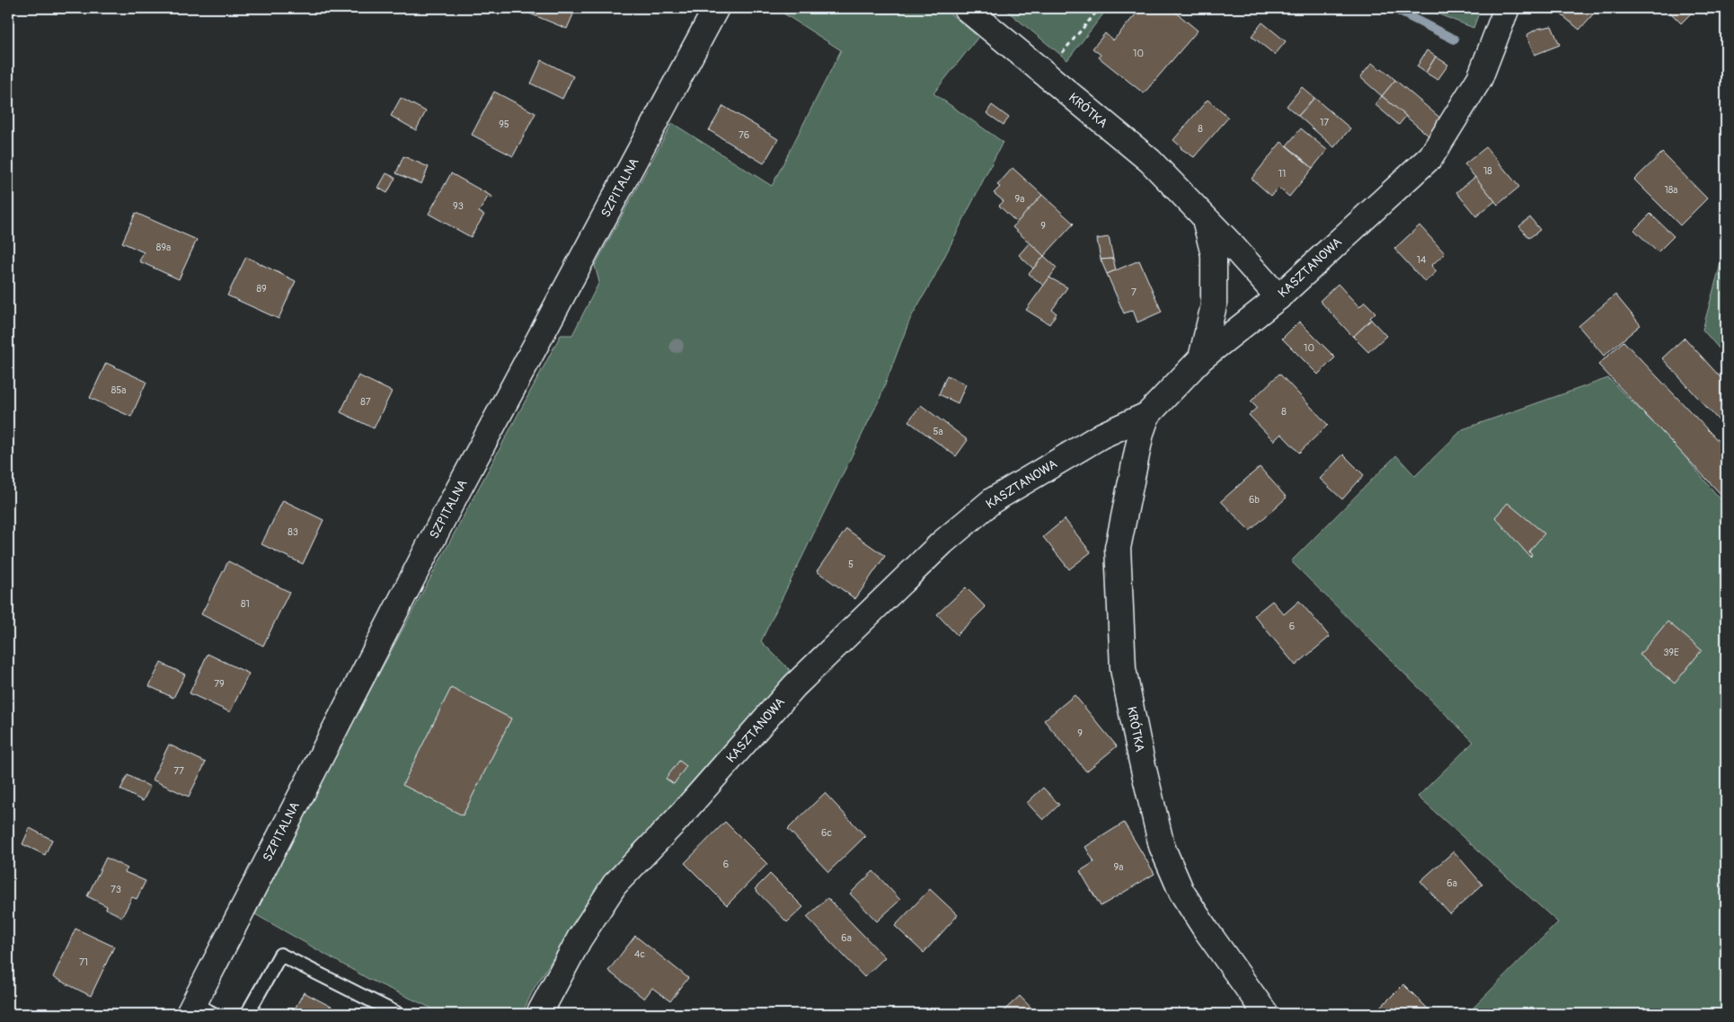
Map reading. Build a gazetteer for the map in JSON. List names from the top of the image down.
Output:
{
  "streets": {
    "street": ["KRÓTKA", "SZPITALNA", "KASZTANOWA"]
  },
  "crossings": [
    ["KRÓTKA", "KASZTANOWA"]
  ],
  "house_numbers": [
    "10",
    "17",
    "95",
    "8",
    "76",
    "18",
    "11",
    "18a",
    "9a",
    "93",
    "9",
    "89a",
    "14",
    "89",
    "7",
    "10",
    "85a",
    "87",
    "8",
    "5a",
    "6b",
    "83",
    "5",
    "81",
    "6",
    "39E",
    "79",
    "9",
    "77",
    "6c",
    "6",
    "9a",
    "6a",
    "73",
    "6a",
    "4c",
    "71"
  ]
}
